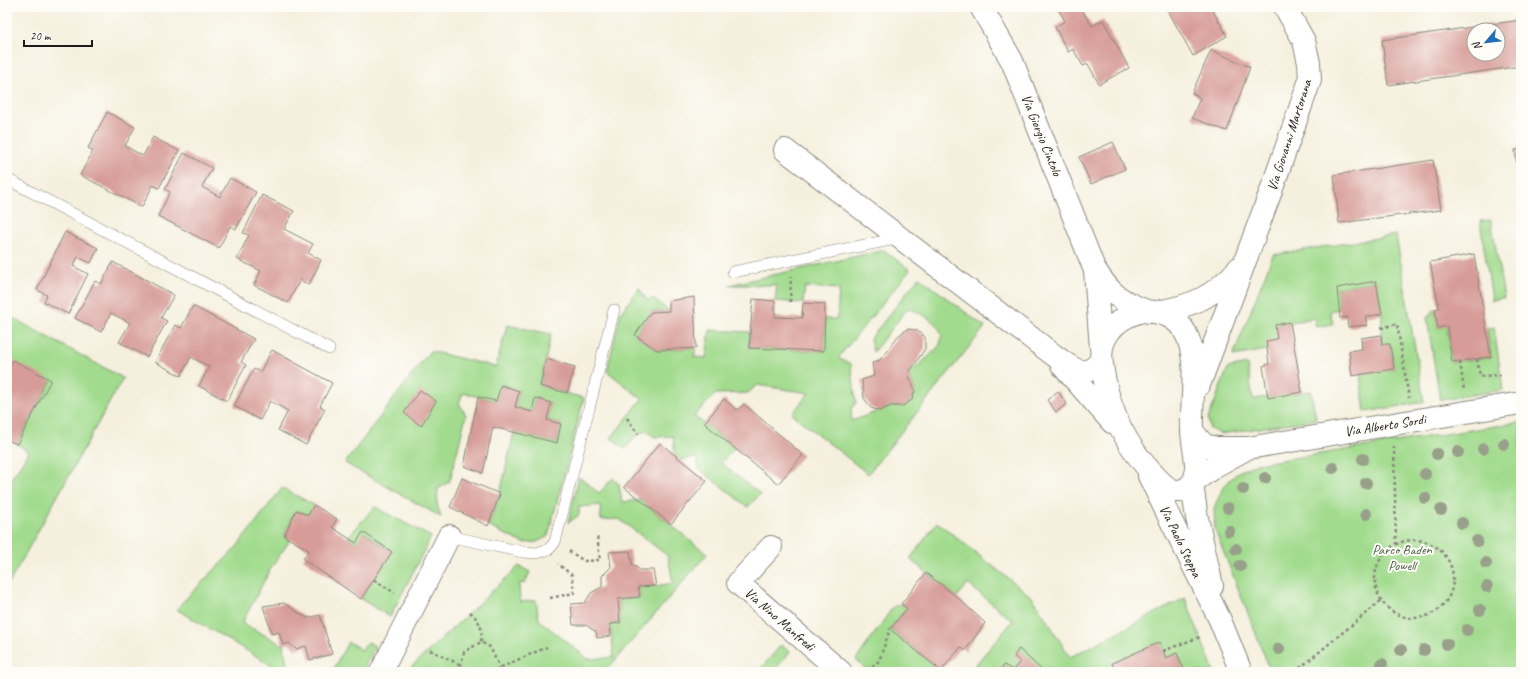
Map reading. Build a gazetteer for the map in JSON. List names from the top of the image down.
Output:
{
  "streets": {
    "street": [
      "Via Giorgio Cintolo",
      "Via Giovanni Martorana",
      "Via Alberto Sordi",
      "Via Paolo Stoppa",
      "Via Nino Manfredi"
    ]
  },
  "crossings": [
    ["Via Giorgio Cintolo", "Via Giovanni Martorana"],
    ["Via Giorgio Cintolo", "Via Paolo Stoppa"],
    ["Via Giovanni Martorana", "Via Paolo Stoppa"],
    ["Via Alberto Sordi", "Via Paolo Stoppa"]
  ],
  "parks": ["Parco Baden Powell"],
  "scale_bar": "20 m",
  "north": "bottom left"
}
